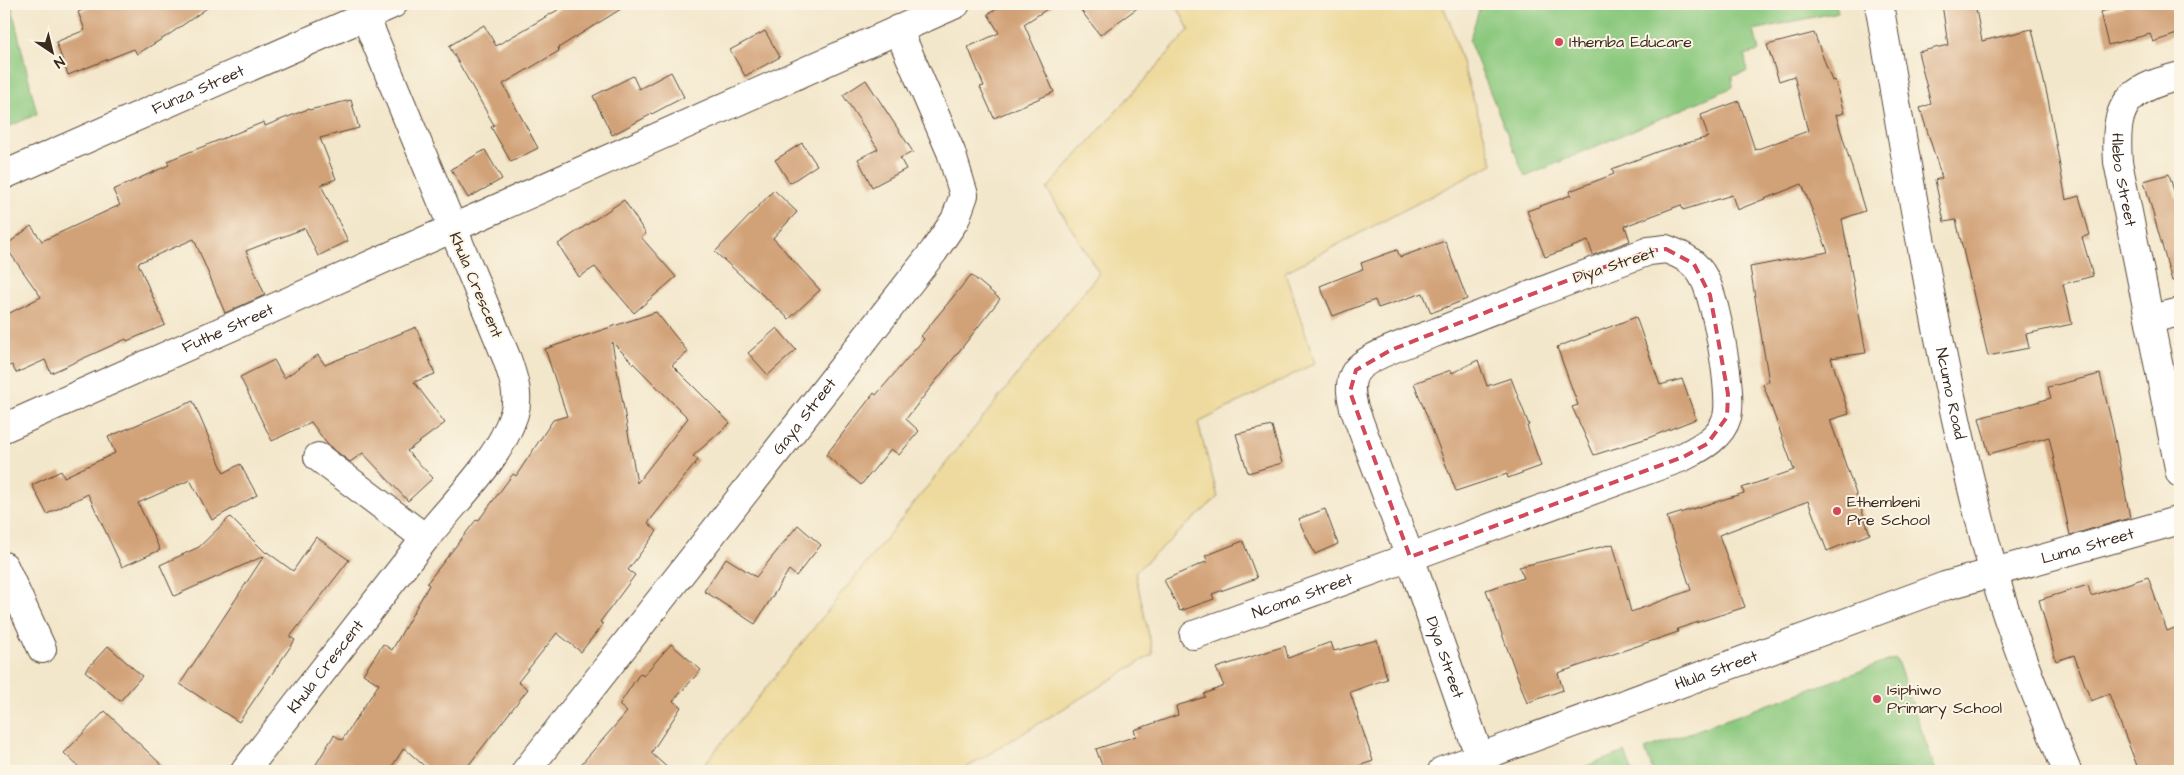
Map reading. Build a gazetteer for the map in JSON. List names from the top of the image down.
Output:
{
  "streets": {
    "street": [
      "Funza Street",
      "Hlebo Street",
      "Diya Street",
      "Khula Crescent",
      "Futhe Street",
      "Ncumo Road",
      "Gaya Street",
      "Luma Street",
      "Ncoma Street",
      "Hlula Street"
    ]
  },
  "crossings": [
    ["Funza Street", "Khula Crescent"],
    ["Diya Street", "Ncoma Street"],
    ["Diya Street", "Hlula Street"],
    ["Khula Crescent", "Futhe Street"],
    ["Ncumo Road", "Luma Street"],
    ["Ncumo Road", "Hlula Street"],
    ["Luma Street", "Hlula Street"]
  ],
  "places": ["Ithemba Educare", "Ethembeni Pre School", "Isiphiwo Primary School"],
  "north": "bottom right"
}
